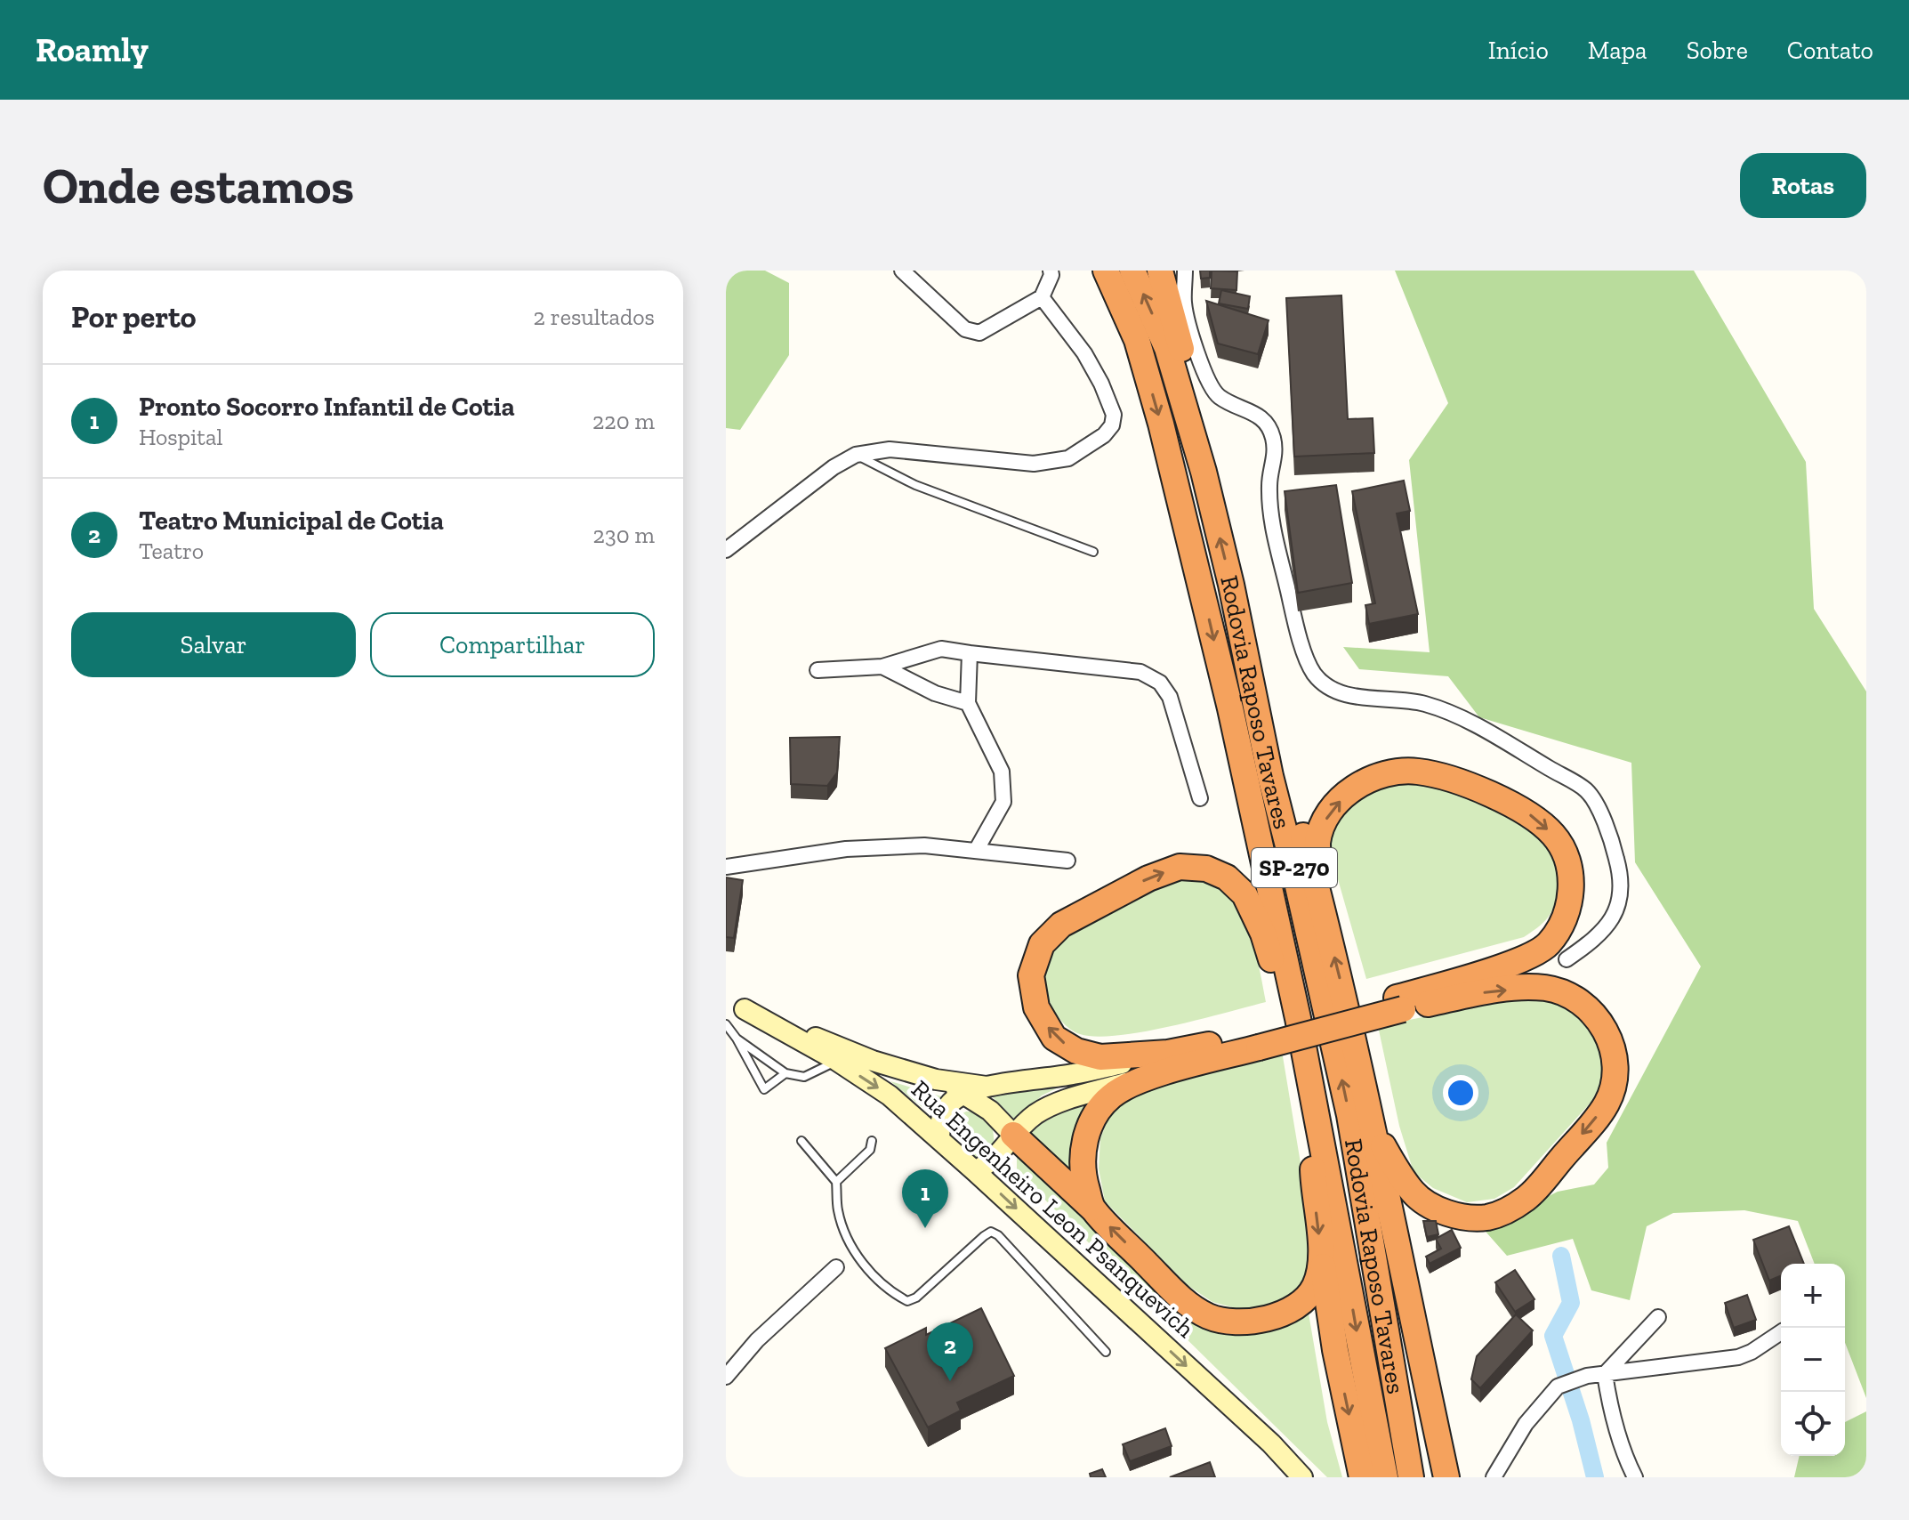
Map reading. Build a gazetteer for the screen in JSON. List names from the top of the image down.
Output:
{
  "streets": {
    "highway": ["Rodovia Raposo Tavares", "SP-270"],
    "main road": ["Rua Engenheiro Leon Psanquevich"]
  },
  "one_way": ["Rua Engenheiro Leon Psanquevich"],
  "page": {
    "header": "Roamly",
    "nav": [
      "Início",
      "Mapa",
      "Sobre",
      "Contato"
    ],
    "buttons": [
      "Rotas",
      ["Salvar", "Compartilhar"]
    ],
    "title": "Onde estamos",
    "heading": ["Por perto", "2 resultados"],
    "list": [
      {
        "mark": "1",
        "name": "Pronto Socorro Infantil de Cotia",
        "note": "Hospital",
        "value": "220 m"
      },
      {
        "mark": "2",
        "name": "Teatro Municipal de Cotia",
        "note": "Teatro",
        "value": "230 m"
      }
    ],
    "pins": ["1", "2"],
    "map_buttons": ["+", "−"]
  }
}
